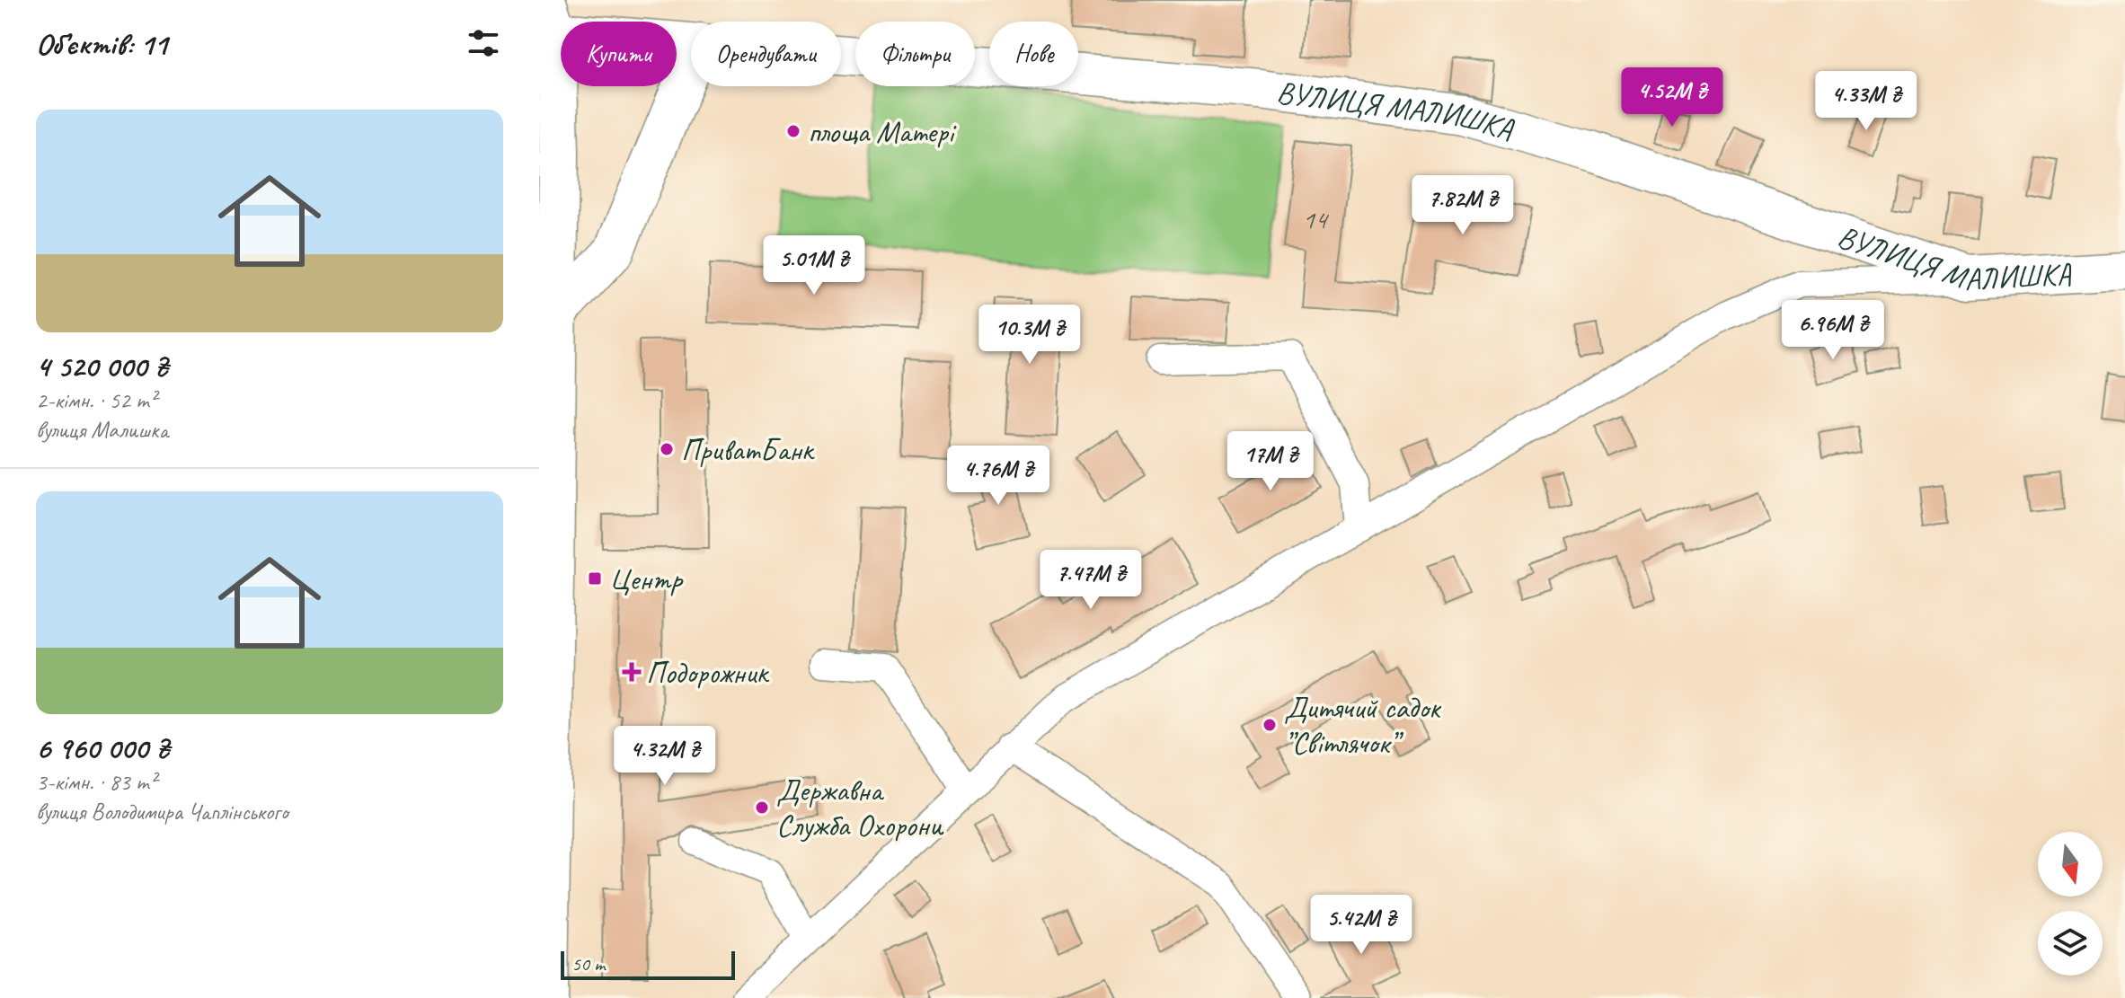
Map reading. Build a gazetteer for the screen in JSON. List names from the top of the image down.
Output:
{
  "streets": {
    "main road": ["ВУЛИЦЯ МАЛИШКА"]
  },
  "places": {
    "other": [
      "площа Матері",
      "ПриватБанк",
      "Дитячий садок ”Світлячок”",
      "Державна Служба Охорони"
    ],
    "transit": ["Центр"],
    "health": ["Подорожник"]
  },
  "house_numbers": ["14"],
  "scale_bar": "50 m",
  "north": "bottom",
  "page": {
    "heading": "Об’єктів: 11",
    "chip": [
      "Купити",
      "Орендувати",
      "Фільтри",
      "Нове"
    ],
    "price": [
      "4.52M ₴",
      "4.33M ₴",
      "7.82M ₴",
      "5.01M ₴",
      "6.96M ₴",
      "10.3M ₴",
      "17M ₴",
      "4.76M ₴",
      "7.47M ₴",
      "4.32M ₴",
      "5.42M ₴"
    ],
    "list": [
      {
        "name": "4 520 000 ₴",
        "note": "2-кімн. · 52 m² · вулиця Малишка"
      },
      {
        "name": "6 960 000 ₴",
        "note": "3-кімн. · 83 m² · вулиця Володимира Чаплінського"
      }
    ],
    "scale": "50 m"
  }
}
